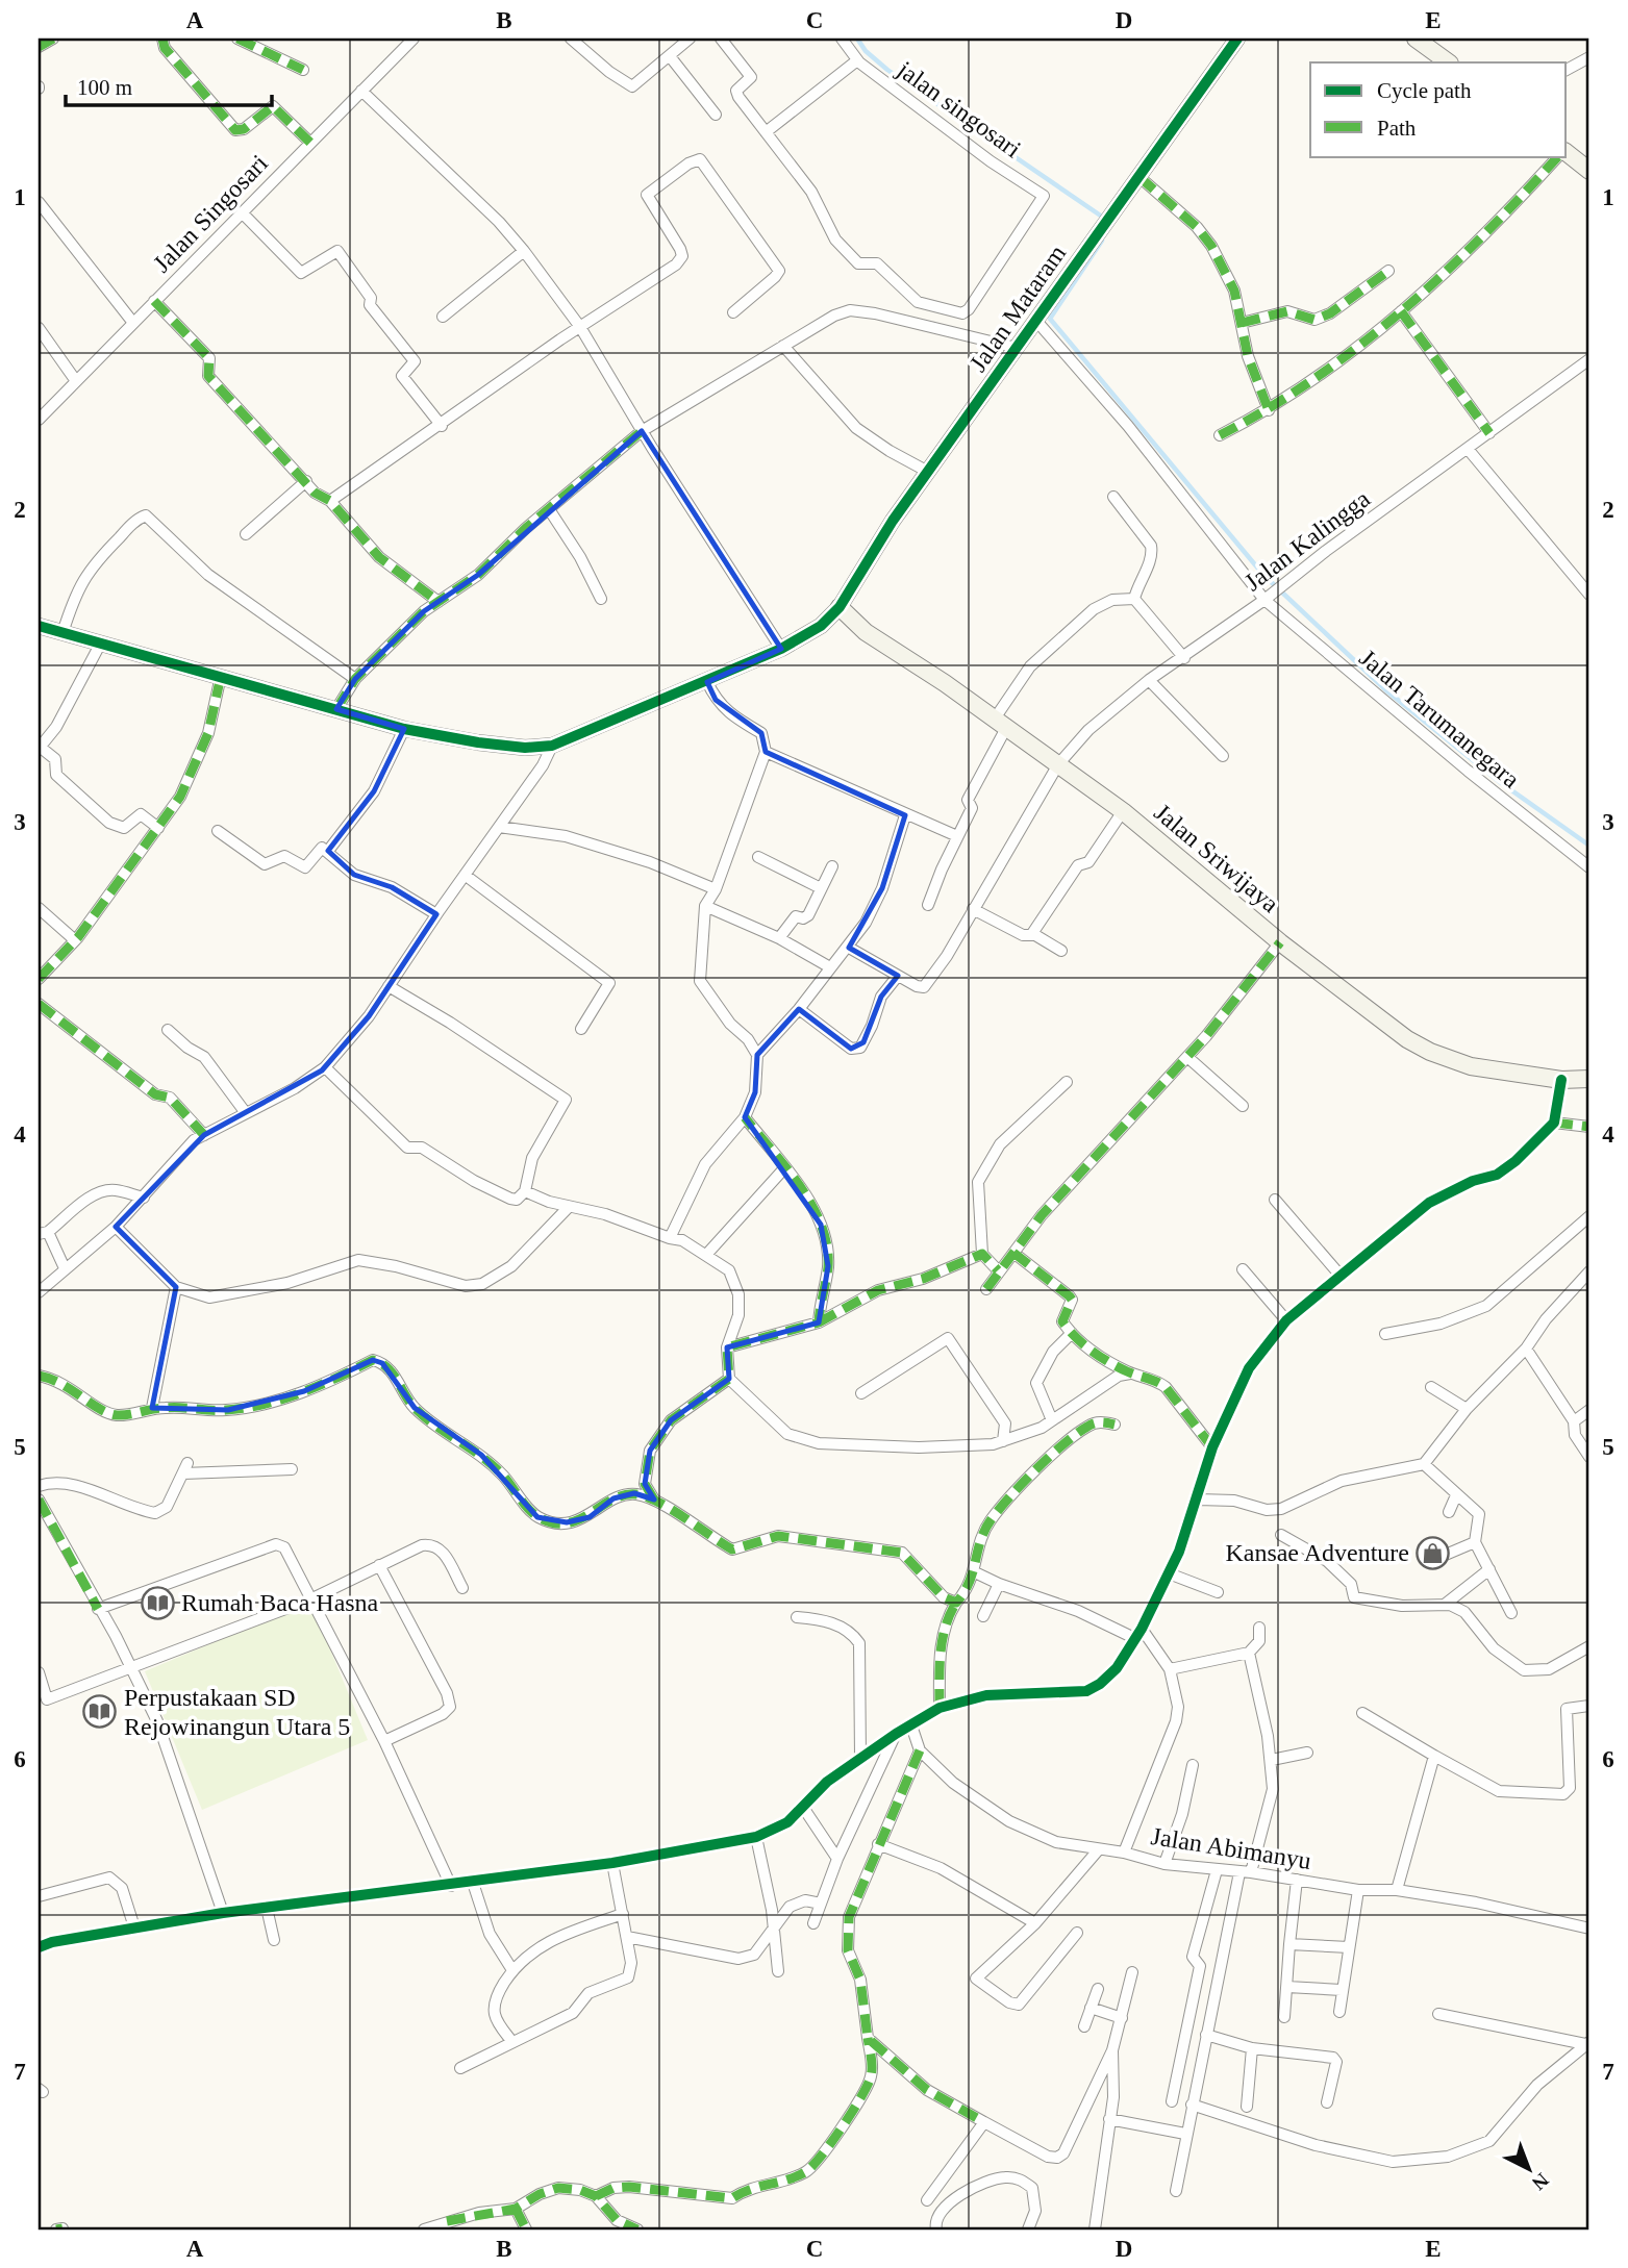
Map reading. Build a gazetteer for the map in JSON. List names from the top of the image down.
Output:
{
  "streets": {
    "main road": ["Jalan Sriwijaya"],
    "street": [
      "jalan singosari",
      "Jalan Singosari",
      "Jalan Mataram",
      "Jalan Kalingga",
      "Jalan Tarumanegara",
      "Jalan Abimanyu"
    ]
  },
  "crossings": [
    ["Jalan Mataram", "Jalan Tarumanegara"],
    ["Jalan Mataram", "Jalan Sriwijaya"],
    ["Jalan Kalingga", "Jalan Tarumanegara"],
    ["Jalan Kalingga", "Jalan Sriwijaya"]
  ],
  "places": {
    "shop": ["Kansae Adventure"],
    "library": ["Rumah Baca Hasna", "Perpustakaan SD Rejowinangun Utara 5"]
  },
  "legend": ["Cycle path", "Path"],
  "scale_bar": "100 m",
  "north": "bottom right",
  "grid": {
    "columns": [
      "A",
      "B",
      "C",
      "D",
      "E"
    ],
    "rows": [
      "1",
      "2",
      "3",
      "4",
      "5",
      "6",
      "7"
    ]
  }
}
